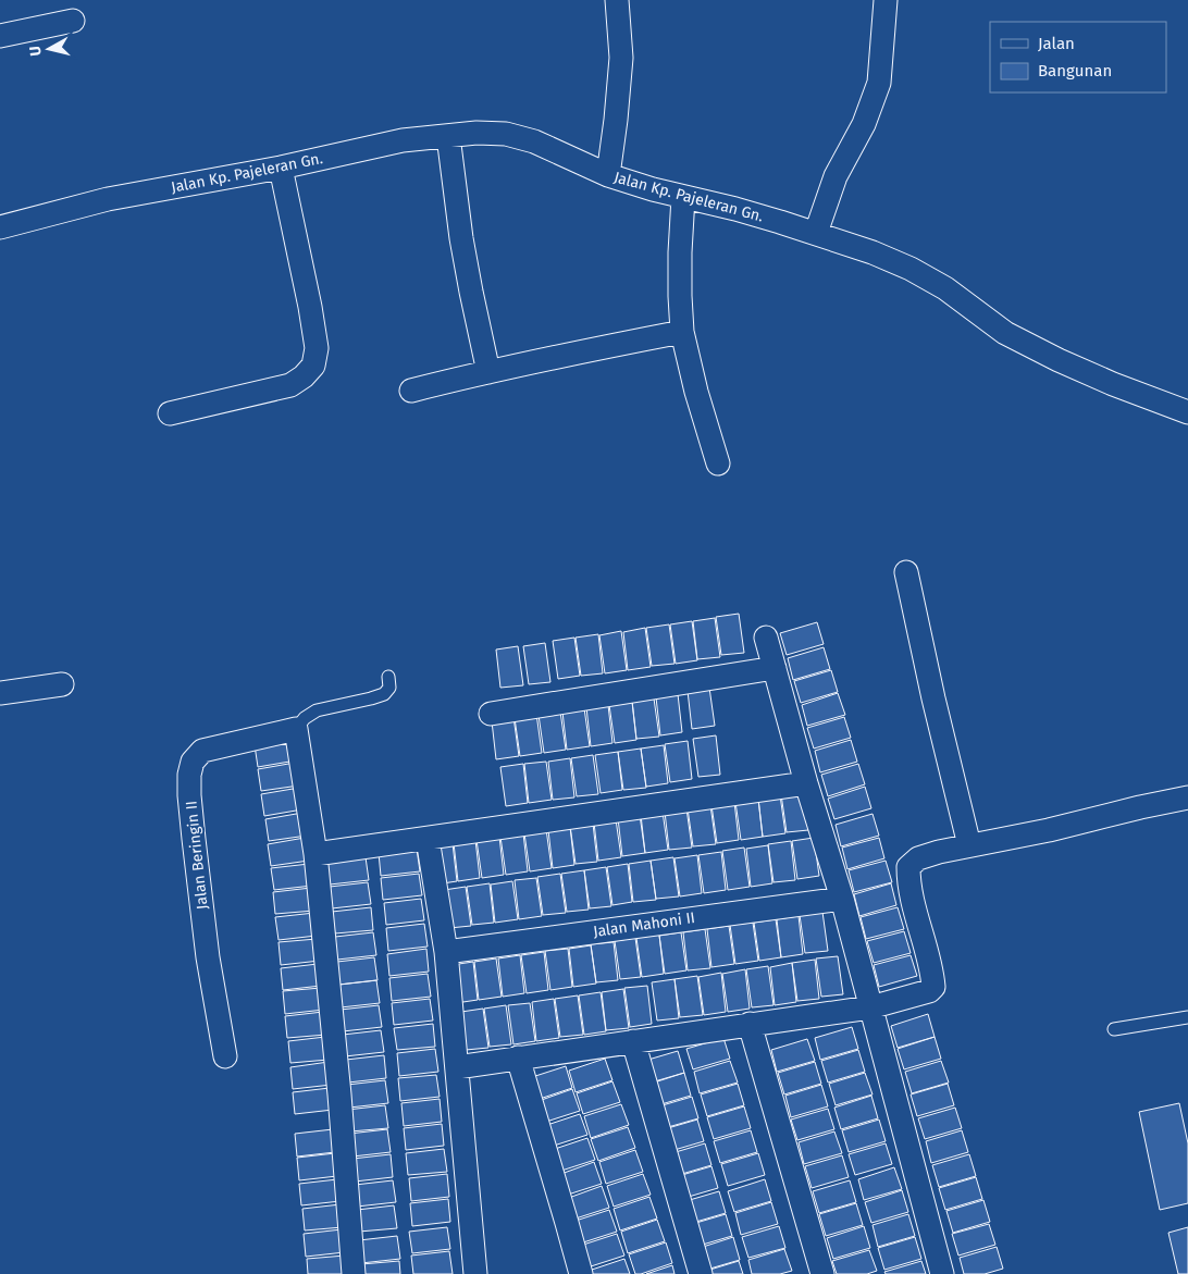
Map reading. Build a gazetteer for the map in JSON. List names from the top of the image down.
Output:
{
  "streets": {
    "street": ["Jalan Kp. Pajeleran Gn.", "Jalan Beringin II", "Jalan Mahoni II"]
  },
  "legend": ["Jalan", "Bangunan"],
  "north": "left"
}
